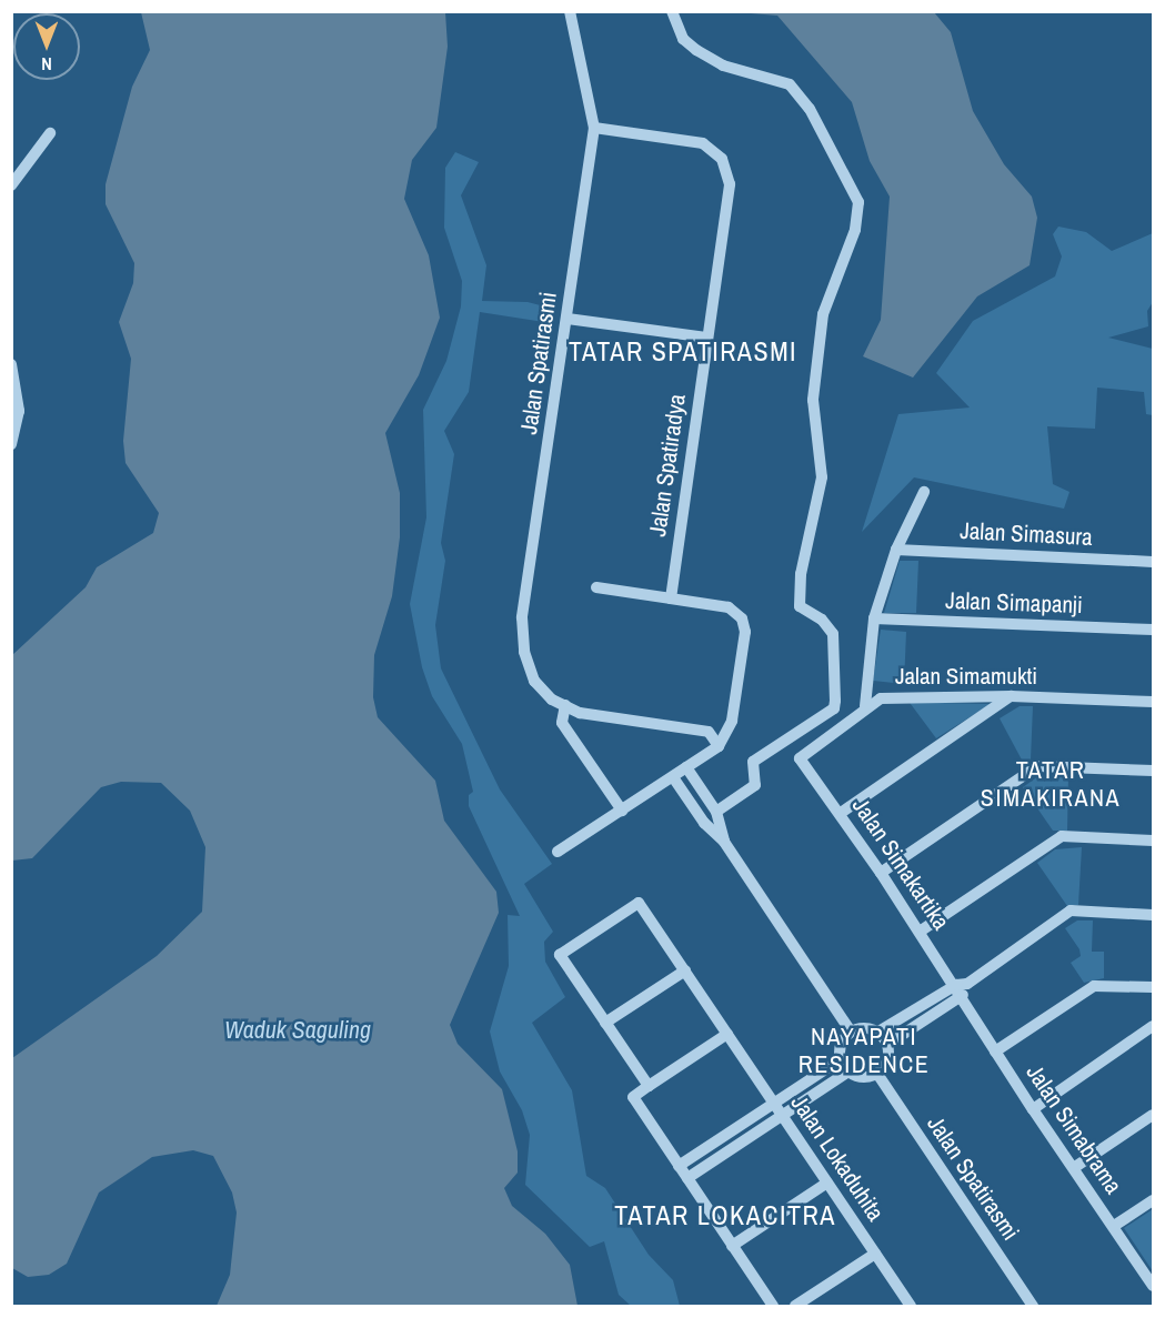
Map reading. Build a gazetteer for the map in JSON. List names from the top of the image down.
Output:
{
  "streets": {
    "street": [
      "Jalan Spatirasmi",
      "Jalan Spatiradya",
      "Jalan Simasura",
      "Jalan Simapanji",
      "Jalan Simamukti",
      "Jalan Simakartika",
      "Jalan Simabrama",
      "Jalan Lokaduhita"
    ]
  },
  "crossings": [
    ["Jalan Spatirasmi", "Jalan Spatiradya"],
    ["Jalan Simamukti", "Jalan Simakartika"],
    ["Jalan Simakartika", "Jalan Simabrama"]
  ],
  "districts": [
    "TATAR SPATIRASMI",
    "TATAR SIMAKIRANA",
    "NAYAPATI RESIDENCE",
    "TATAR LOKACITRA"
  ],
  "water": ["Waduk Saguling"],
  "north": "bottom"
}
